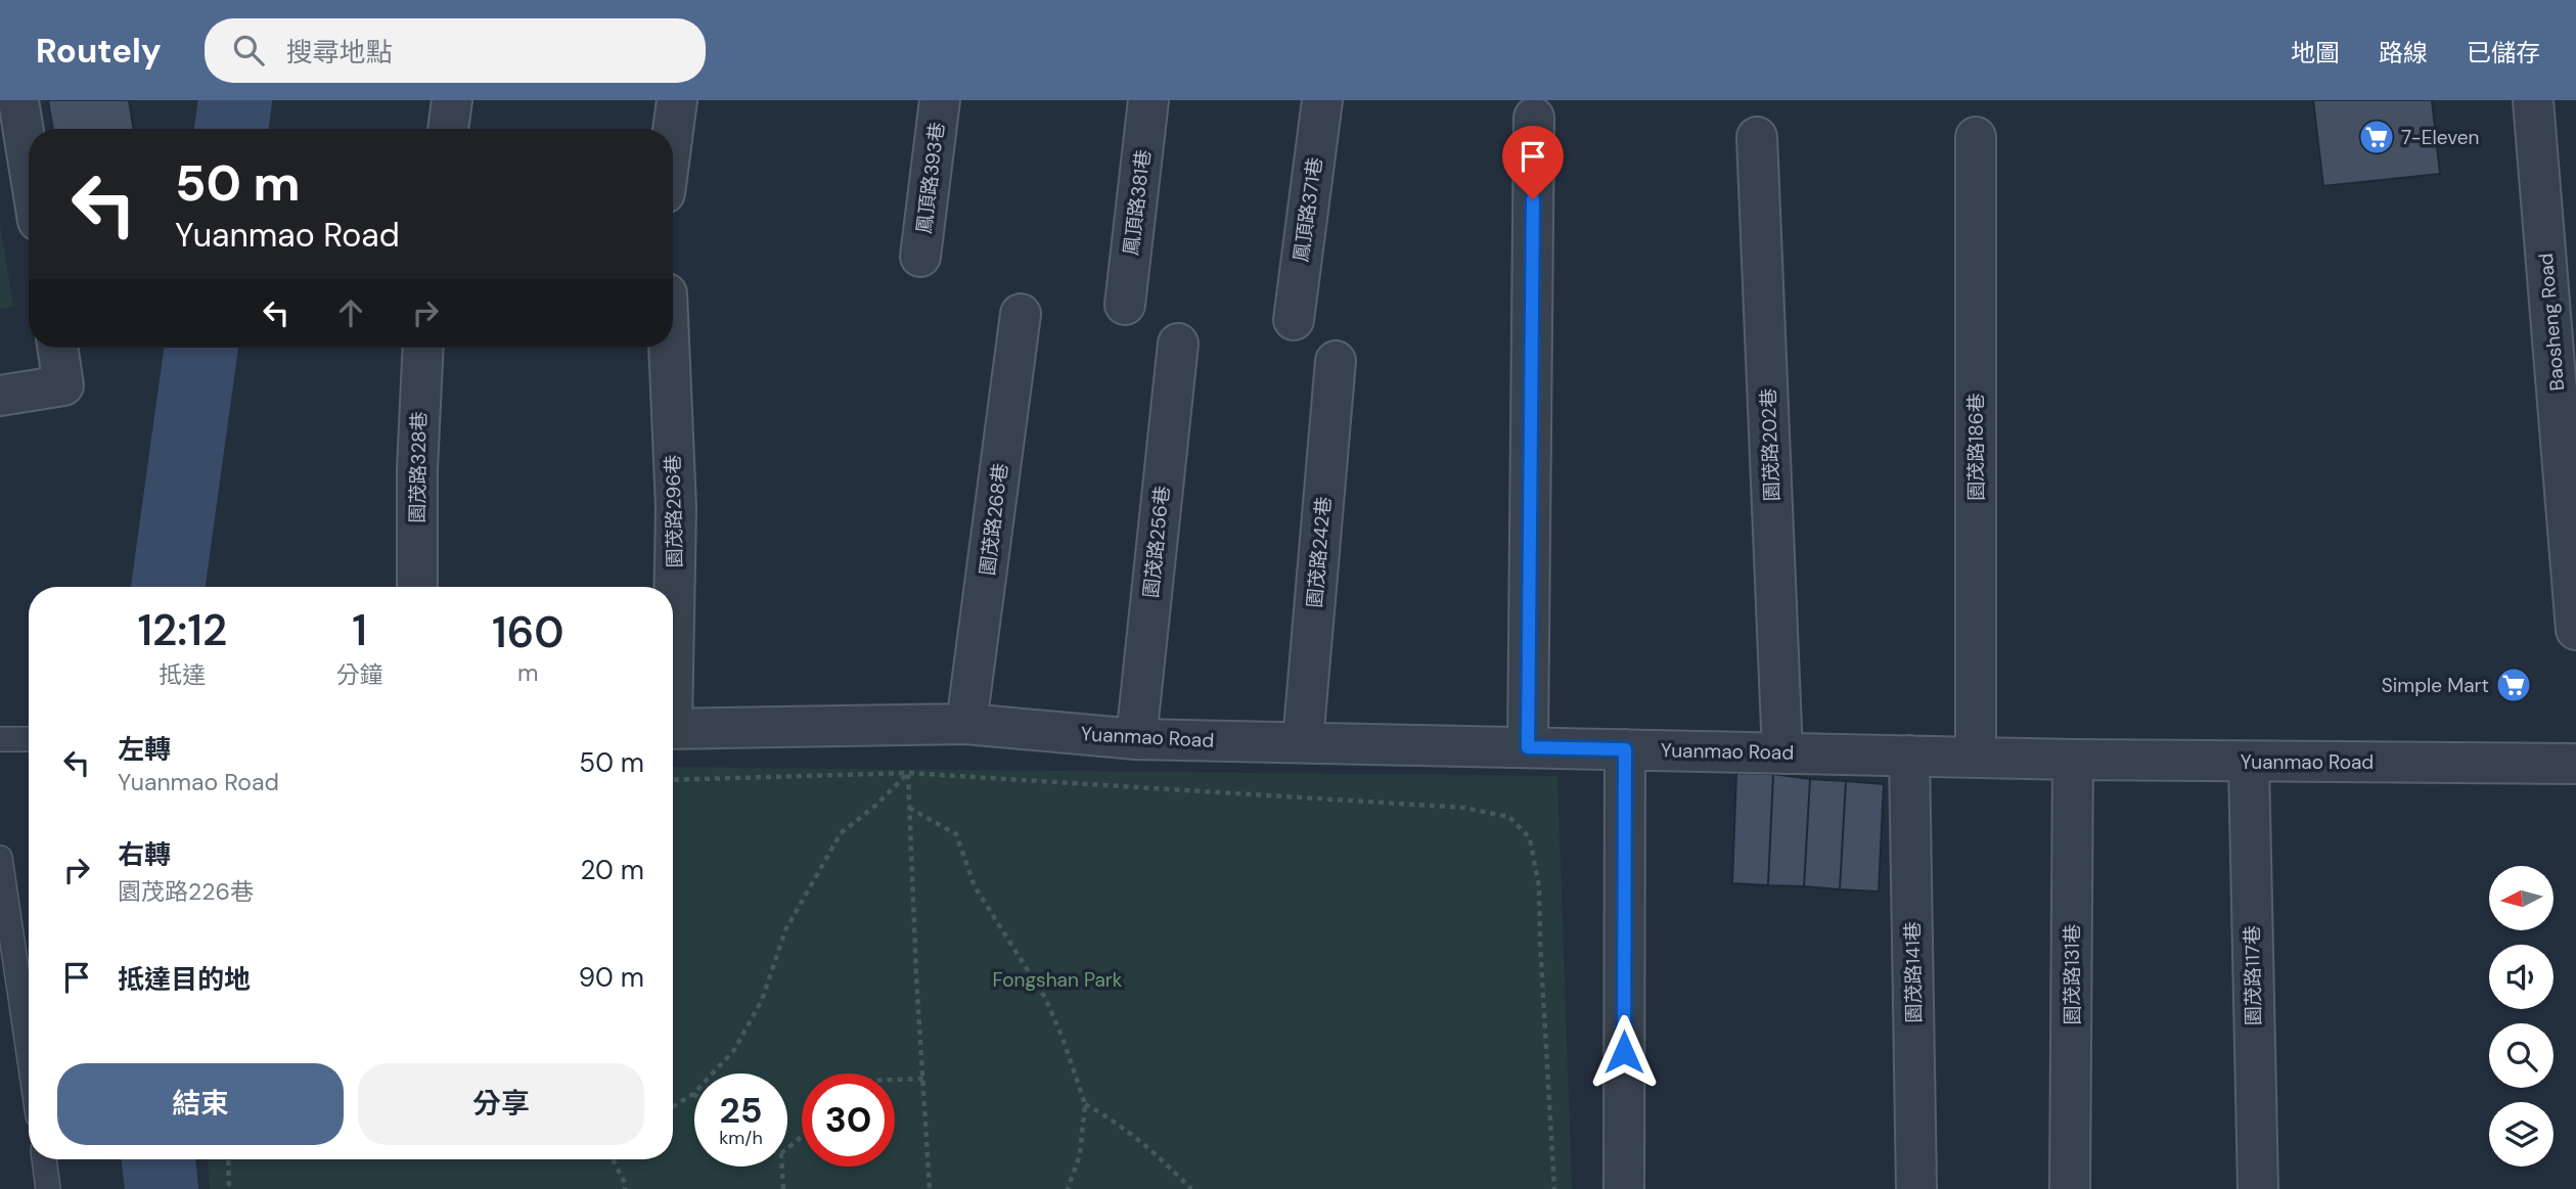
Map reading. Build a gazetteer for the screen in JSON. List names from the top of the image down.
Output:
{
  "streets": {
    "street": [
      "鳳頂路393巷",
      "鳳頂路381巷",
      "鳳頂路371巷",
      "Baosheng Road",
      "園茂路202巷",
      "園茂路186巷",
      "園茂路328巷",
      "園茂路296巷",
      "園茂路268巷",
      "園茂路256巷",
      "園茂路242巷",
      "Yuanmao Road",
      "園茂路141巷",
      "園茂路131巷",
      "園茂路117巷"
    ]
  },
  "crossings": [
    ["園茂路202巷", "Yuanmao Road"],
    ["園茂路186巷", "Yuanmao Road"],
    ["園茂路268巷", "Yuanmao Road"],
    ["園茂路256巷", "Yuanmao Road"],
    ["園茂路242巷", "Yuanmao Road"],
    ["Yuanmao Road", "園茂路141巷"],
    ["Yuanmao Road", "園茂路131巷"],
    ["Yuanmao Road", "園茂路117巷"]
  ],
  "parks": ["Fongshan Park"],
  "places": {
    "supermarket": ["7-Eleven", "Simple Mart"]
  },
  "north": "left",
  "page": {
    "header": "Routely",
    "search": "搜尋地點",
    "nav": ["地圖", "路線", "已儲存"],
    "turn": ["50 m", "Yuanmao Road"],
    "eta": [
      "12:12",
      "抵達",
      "1",
      "分鐘",
      "160",
      "m"
    ],
    "list": [
      {
        "name": "左轉",
        "note": "Yuanmao Road",
        "value": "50 m"
      },
      {
        "name": "右轉",
        "note": "園茂路226巷",
        "value": "20 m"
      },
      {
        "name": "抵達目的地",
        "value": "90 m"
      }
    ],
    "buttons": ["結束", "分享"],
    "speed": "25 km/h",
    "limit": "30"
  }
}
